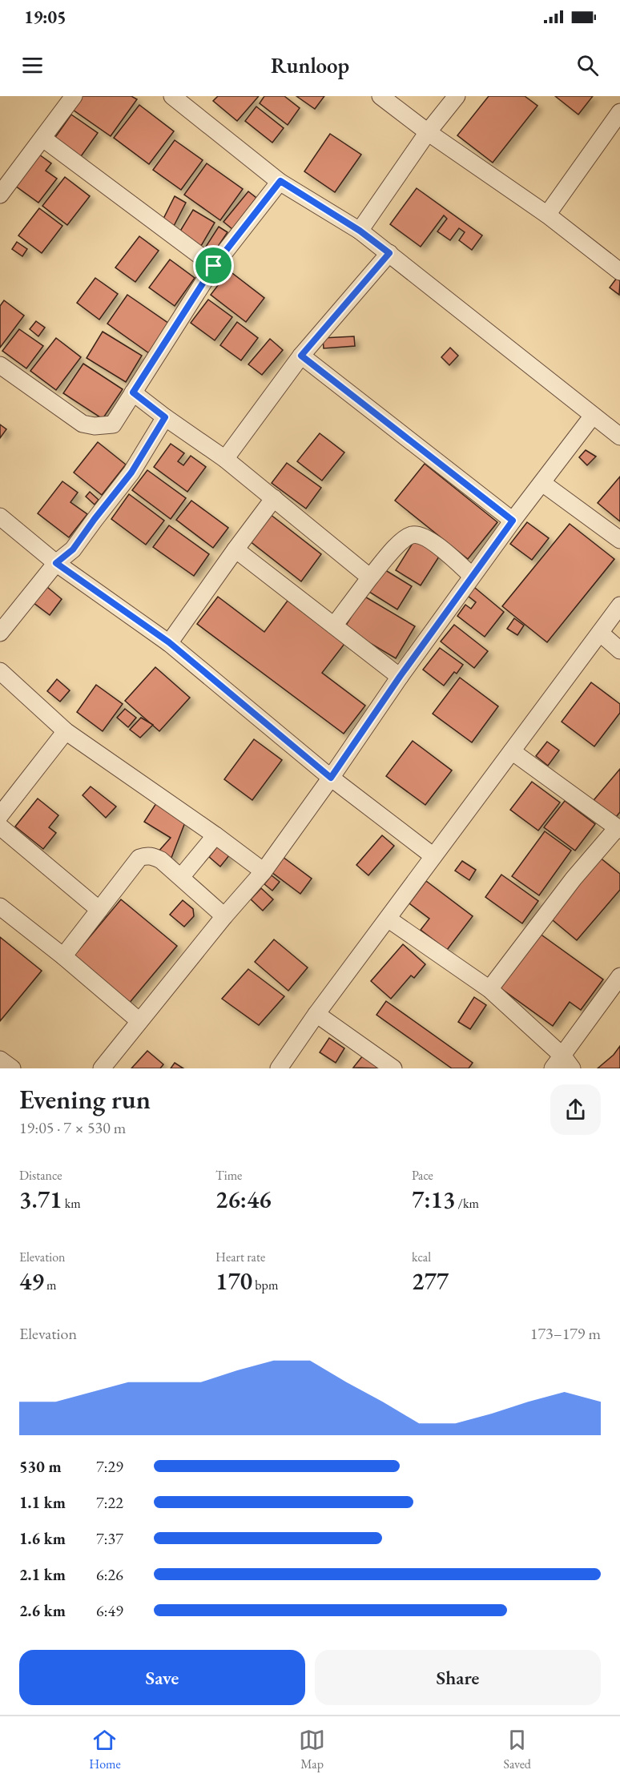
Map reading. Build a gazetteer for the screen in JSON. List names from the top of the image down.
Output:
{
  "page": {
    "status": "19:05",
    "header": "Runloop",
    "heading": ["Evening run", "19:05 · 7 × 530 m"],
    "stats": [
      ["Distance", "3.71 km"],
      ["Time", "26:46"],
      ["Pace", "7:13 /km"],
      ["Elevation", "49 m"],
      ["Heart rate", "170 bpm"],
      ["kcal", "277"]
    ],
    "chart": ["Elevation", "173–179 m"],
    "list": [
      {
        "name": "530 m",
        "note": "7:29"
      },
      {
        "name": "1.1 km",
        "note": "7:22"
      },
      {
        "name": "1.6 km",
        "note": "7:37"
      },
      {
        "name": "2.1 km",
        "note": "6:26"
      },
      {
        "name": "2.6 km",
        "note": "6:49"
      }
    ],
    "buttons": ["Save", "Share"],
    "tabs": ["Home", "Map", "Saved"]
  }
}
